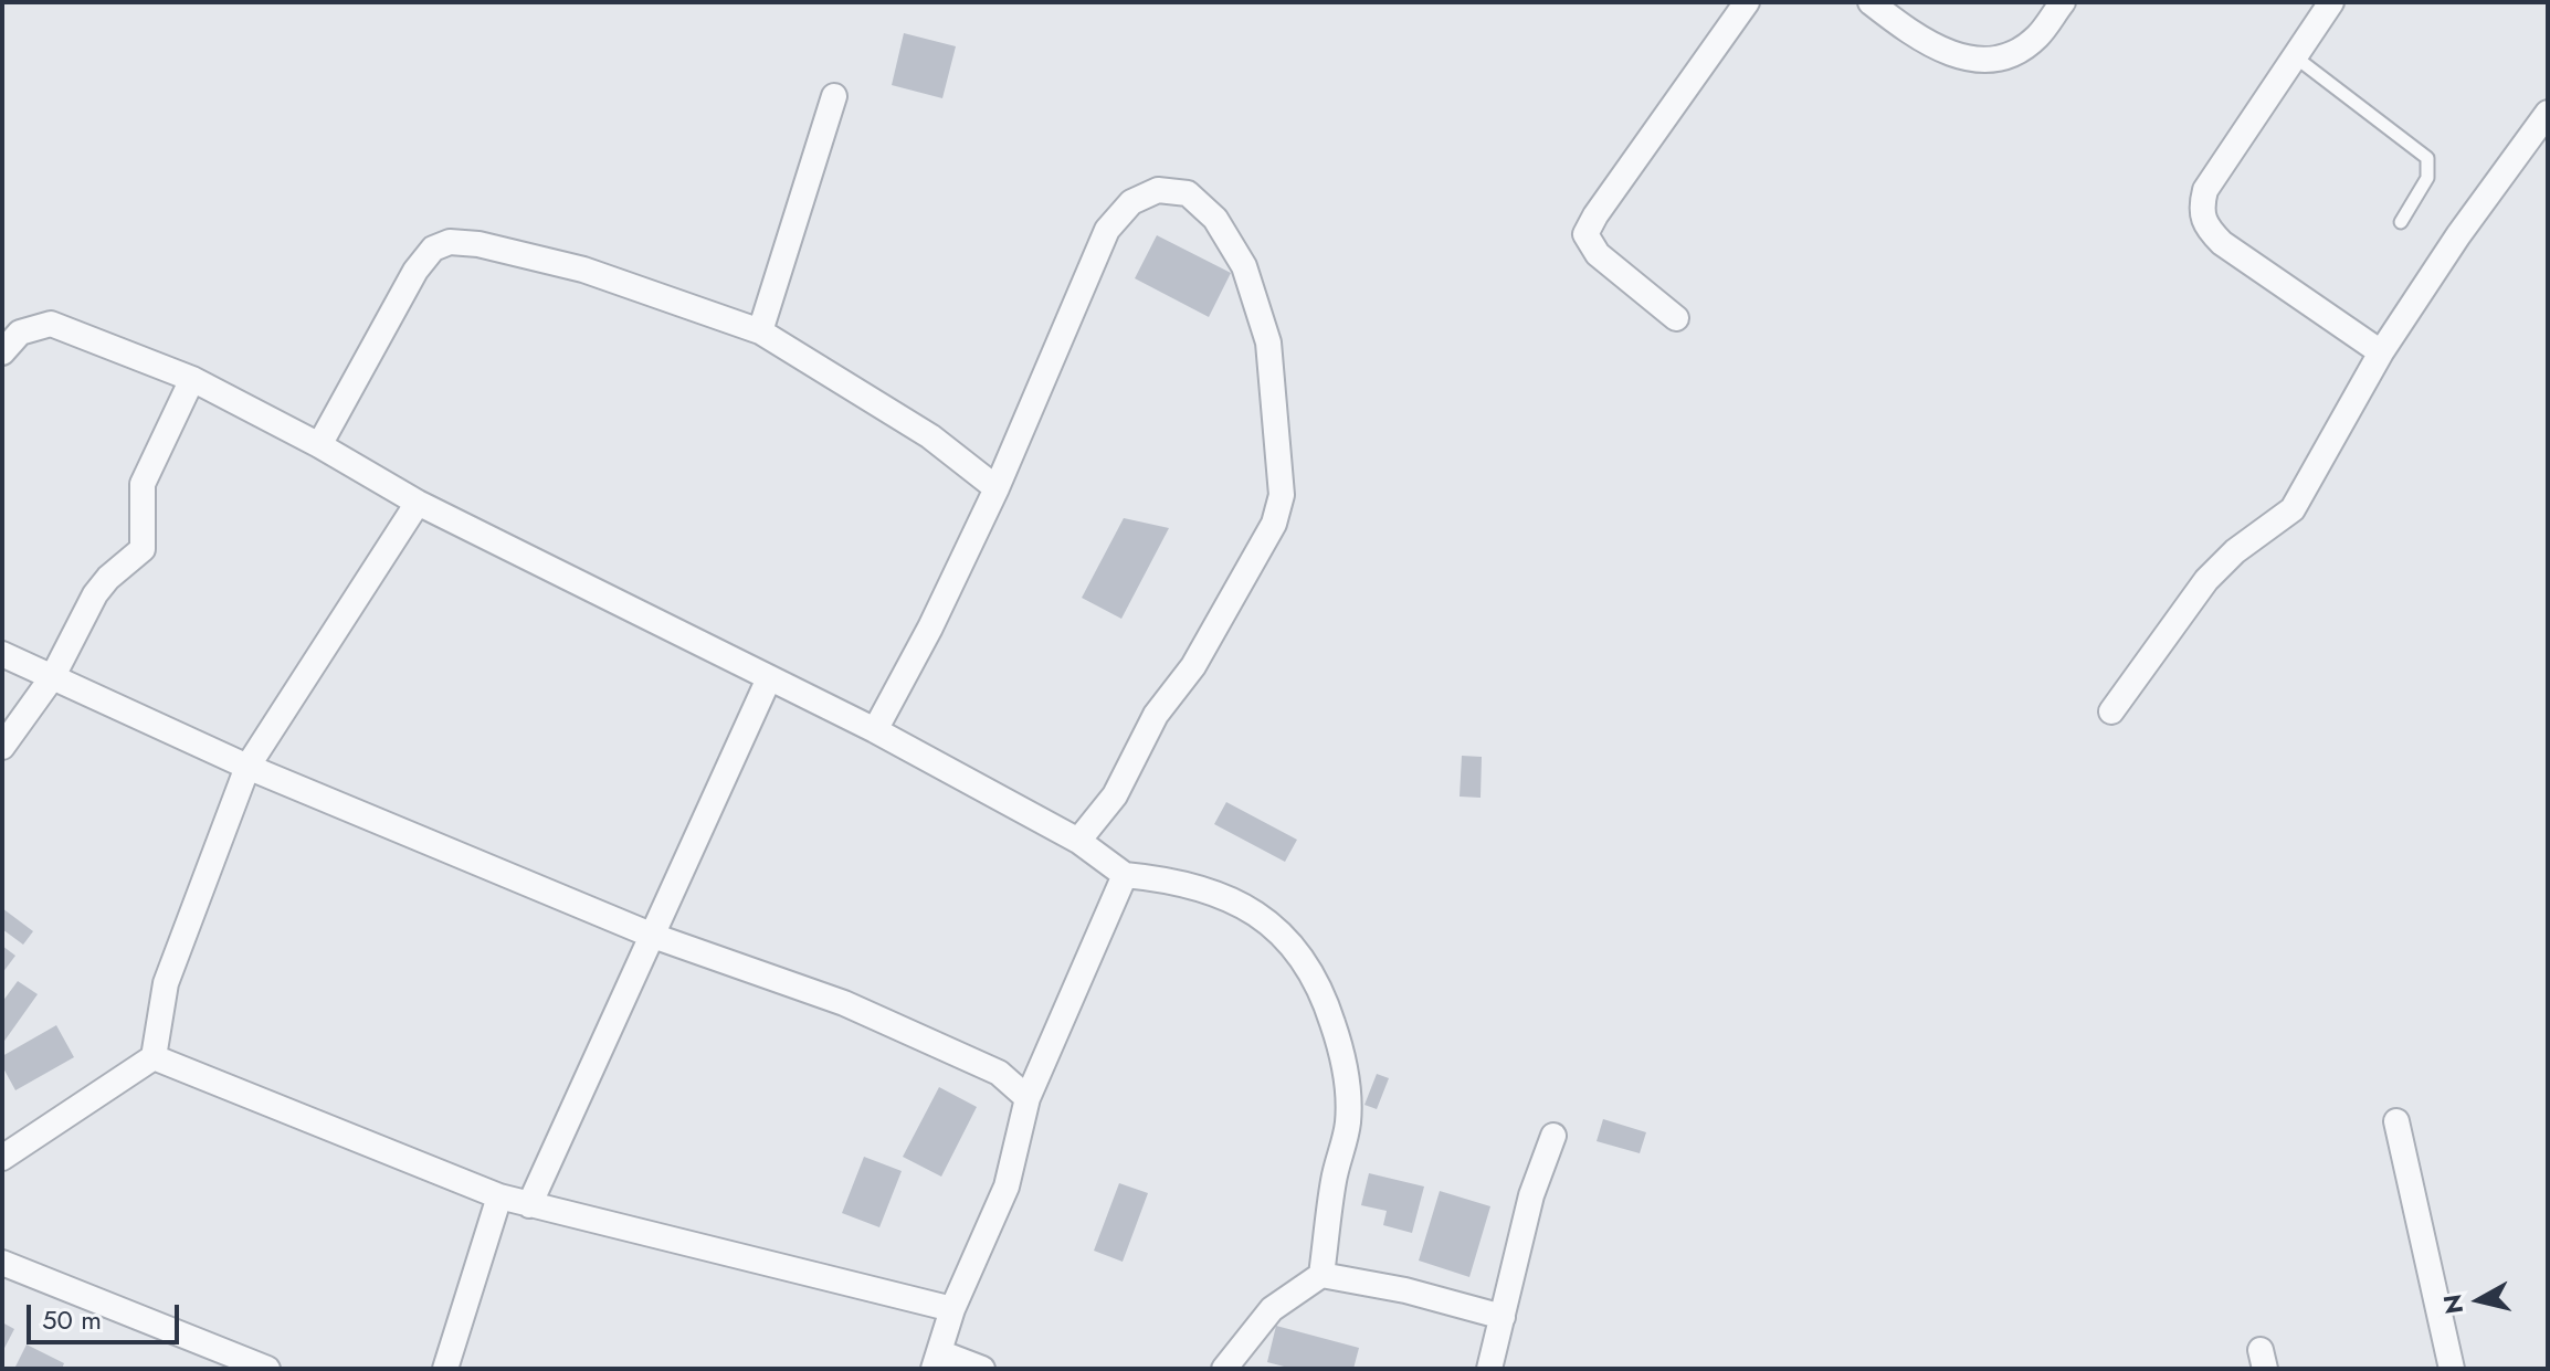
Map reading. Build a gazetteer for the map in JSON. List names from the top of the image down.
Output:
{
  "scale_bar": "50 m",
  "north": "left"
}
